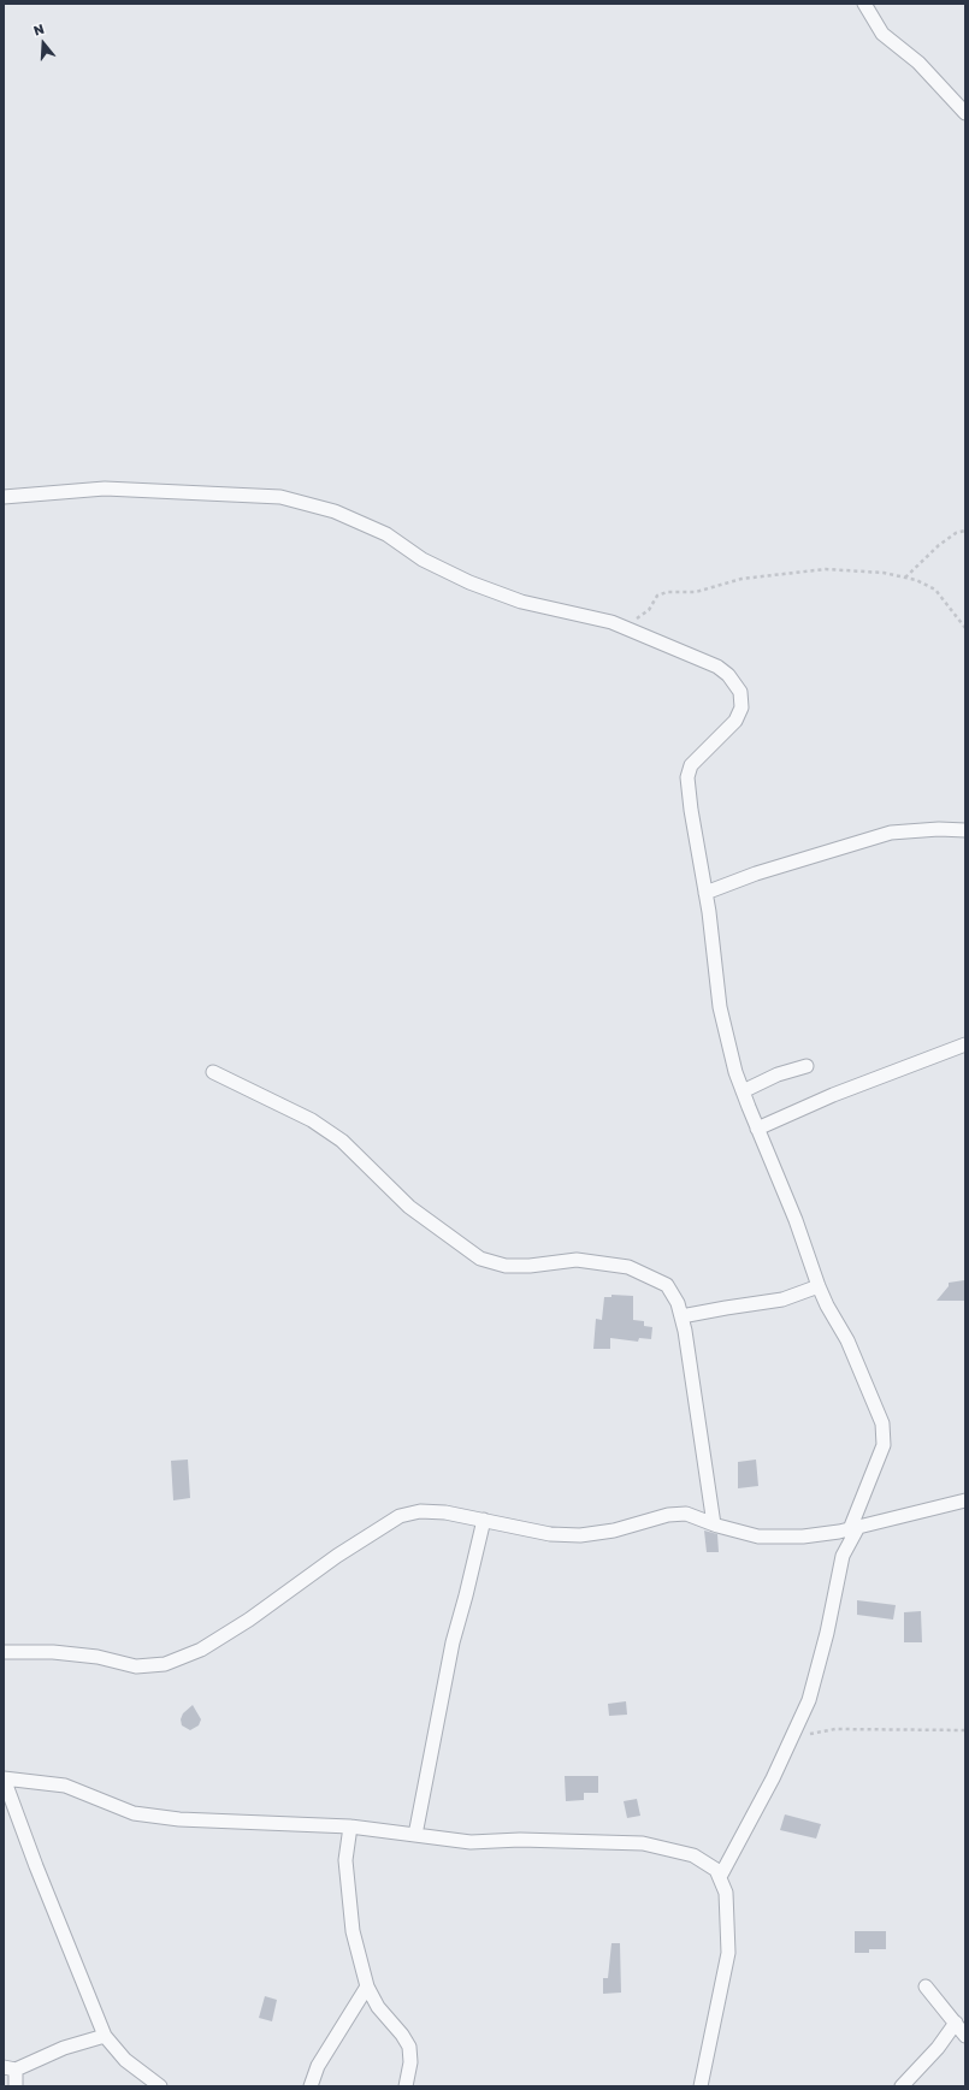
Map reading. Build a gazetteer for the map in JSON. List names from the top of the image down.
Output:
{
  "north": "top"
}
